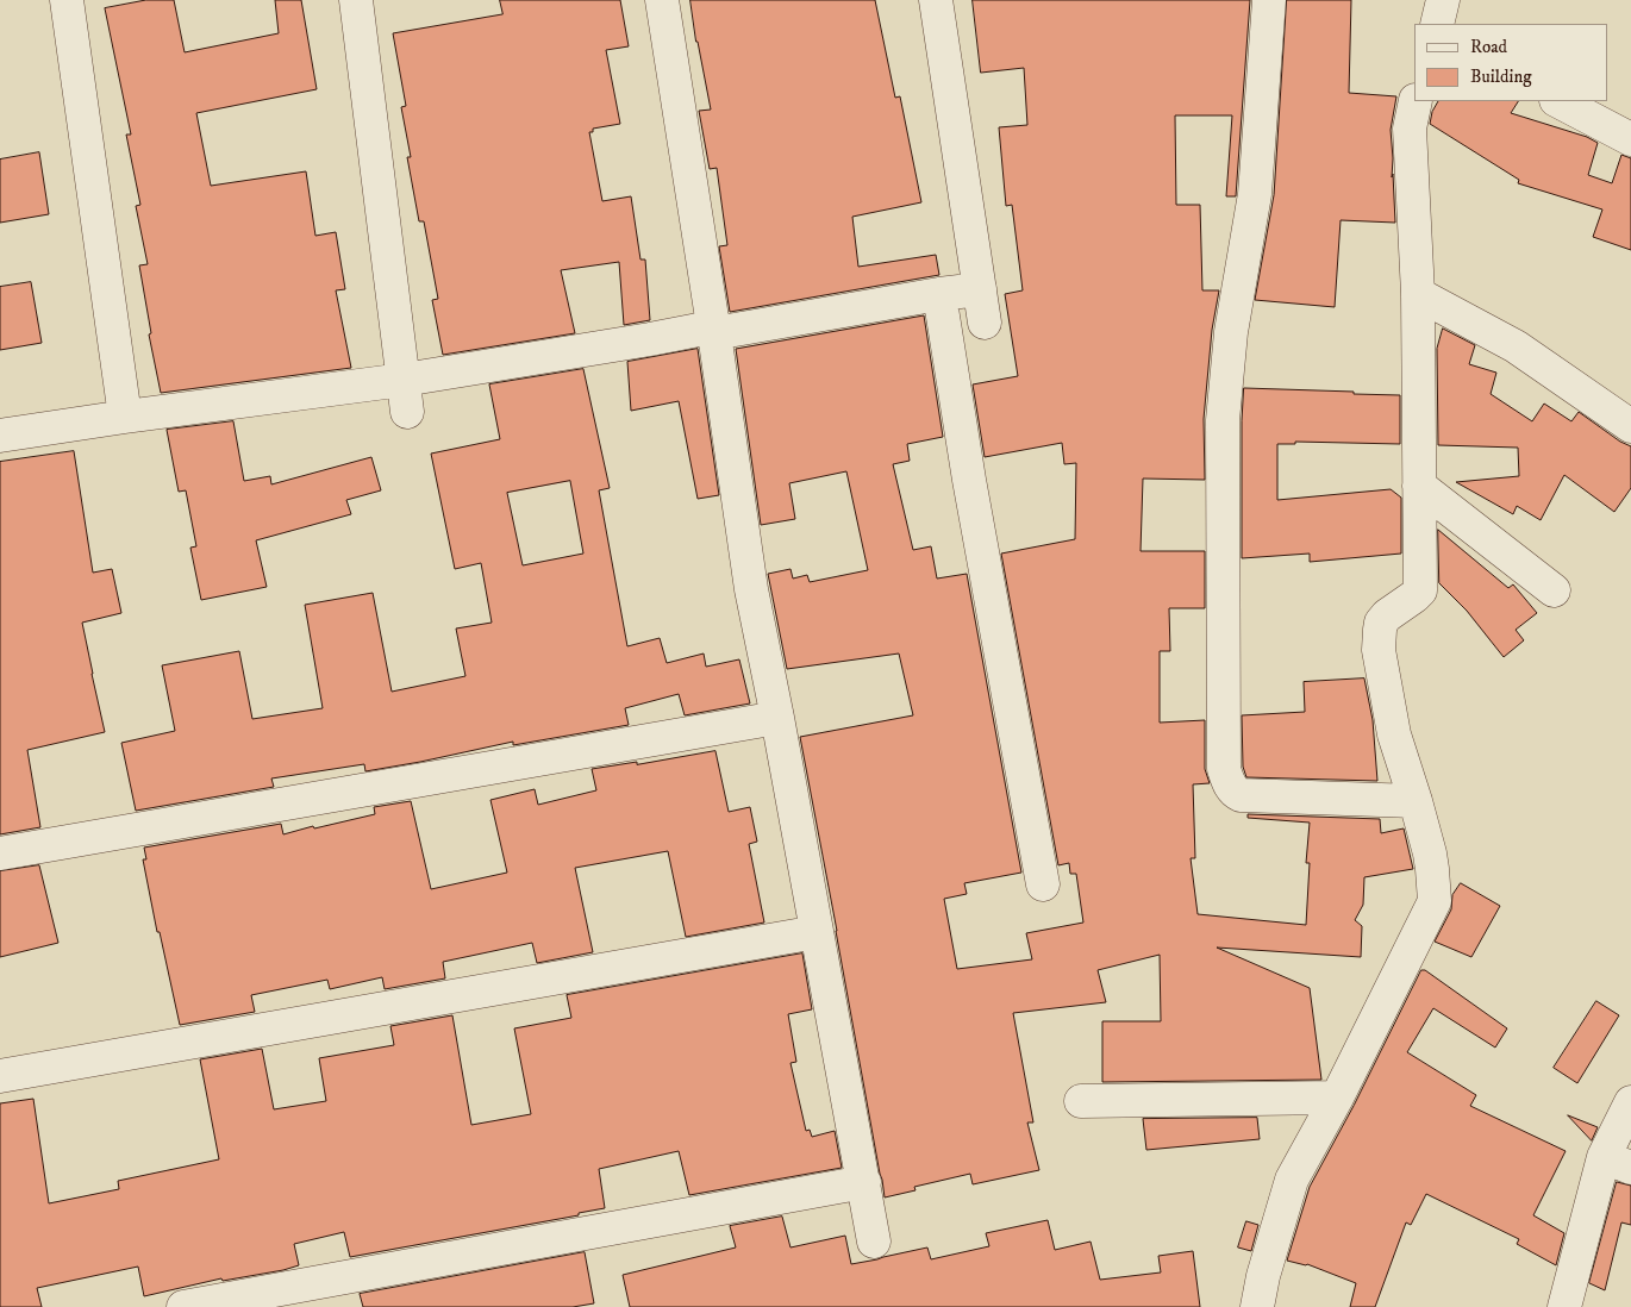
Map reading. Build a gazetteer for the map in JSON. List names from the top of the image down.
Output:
{
  "legend": ["Road", "Building"]
}
